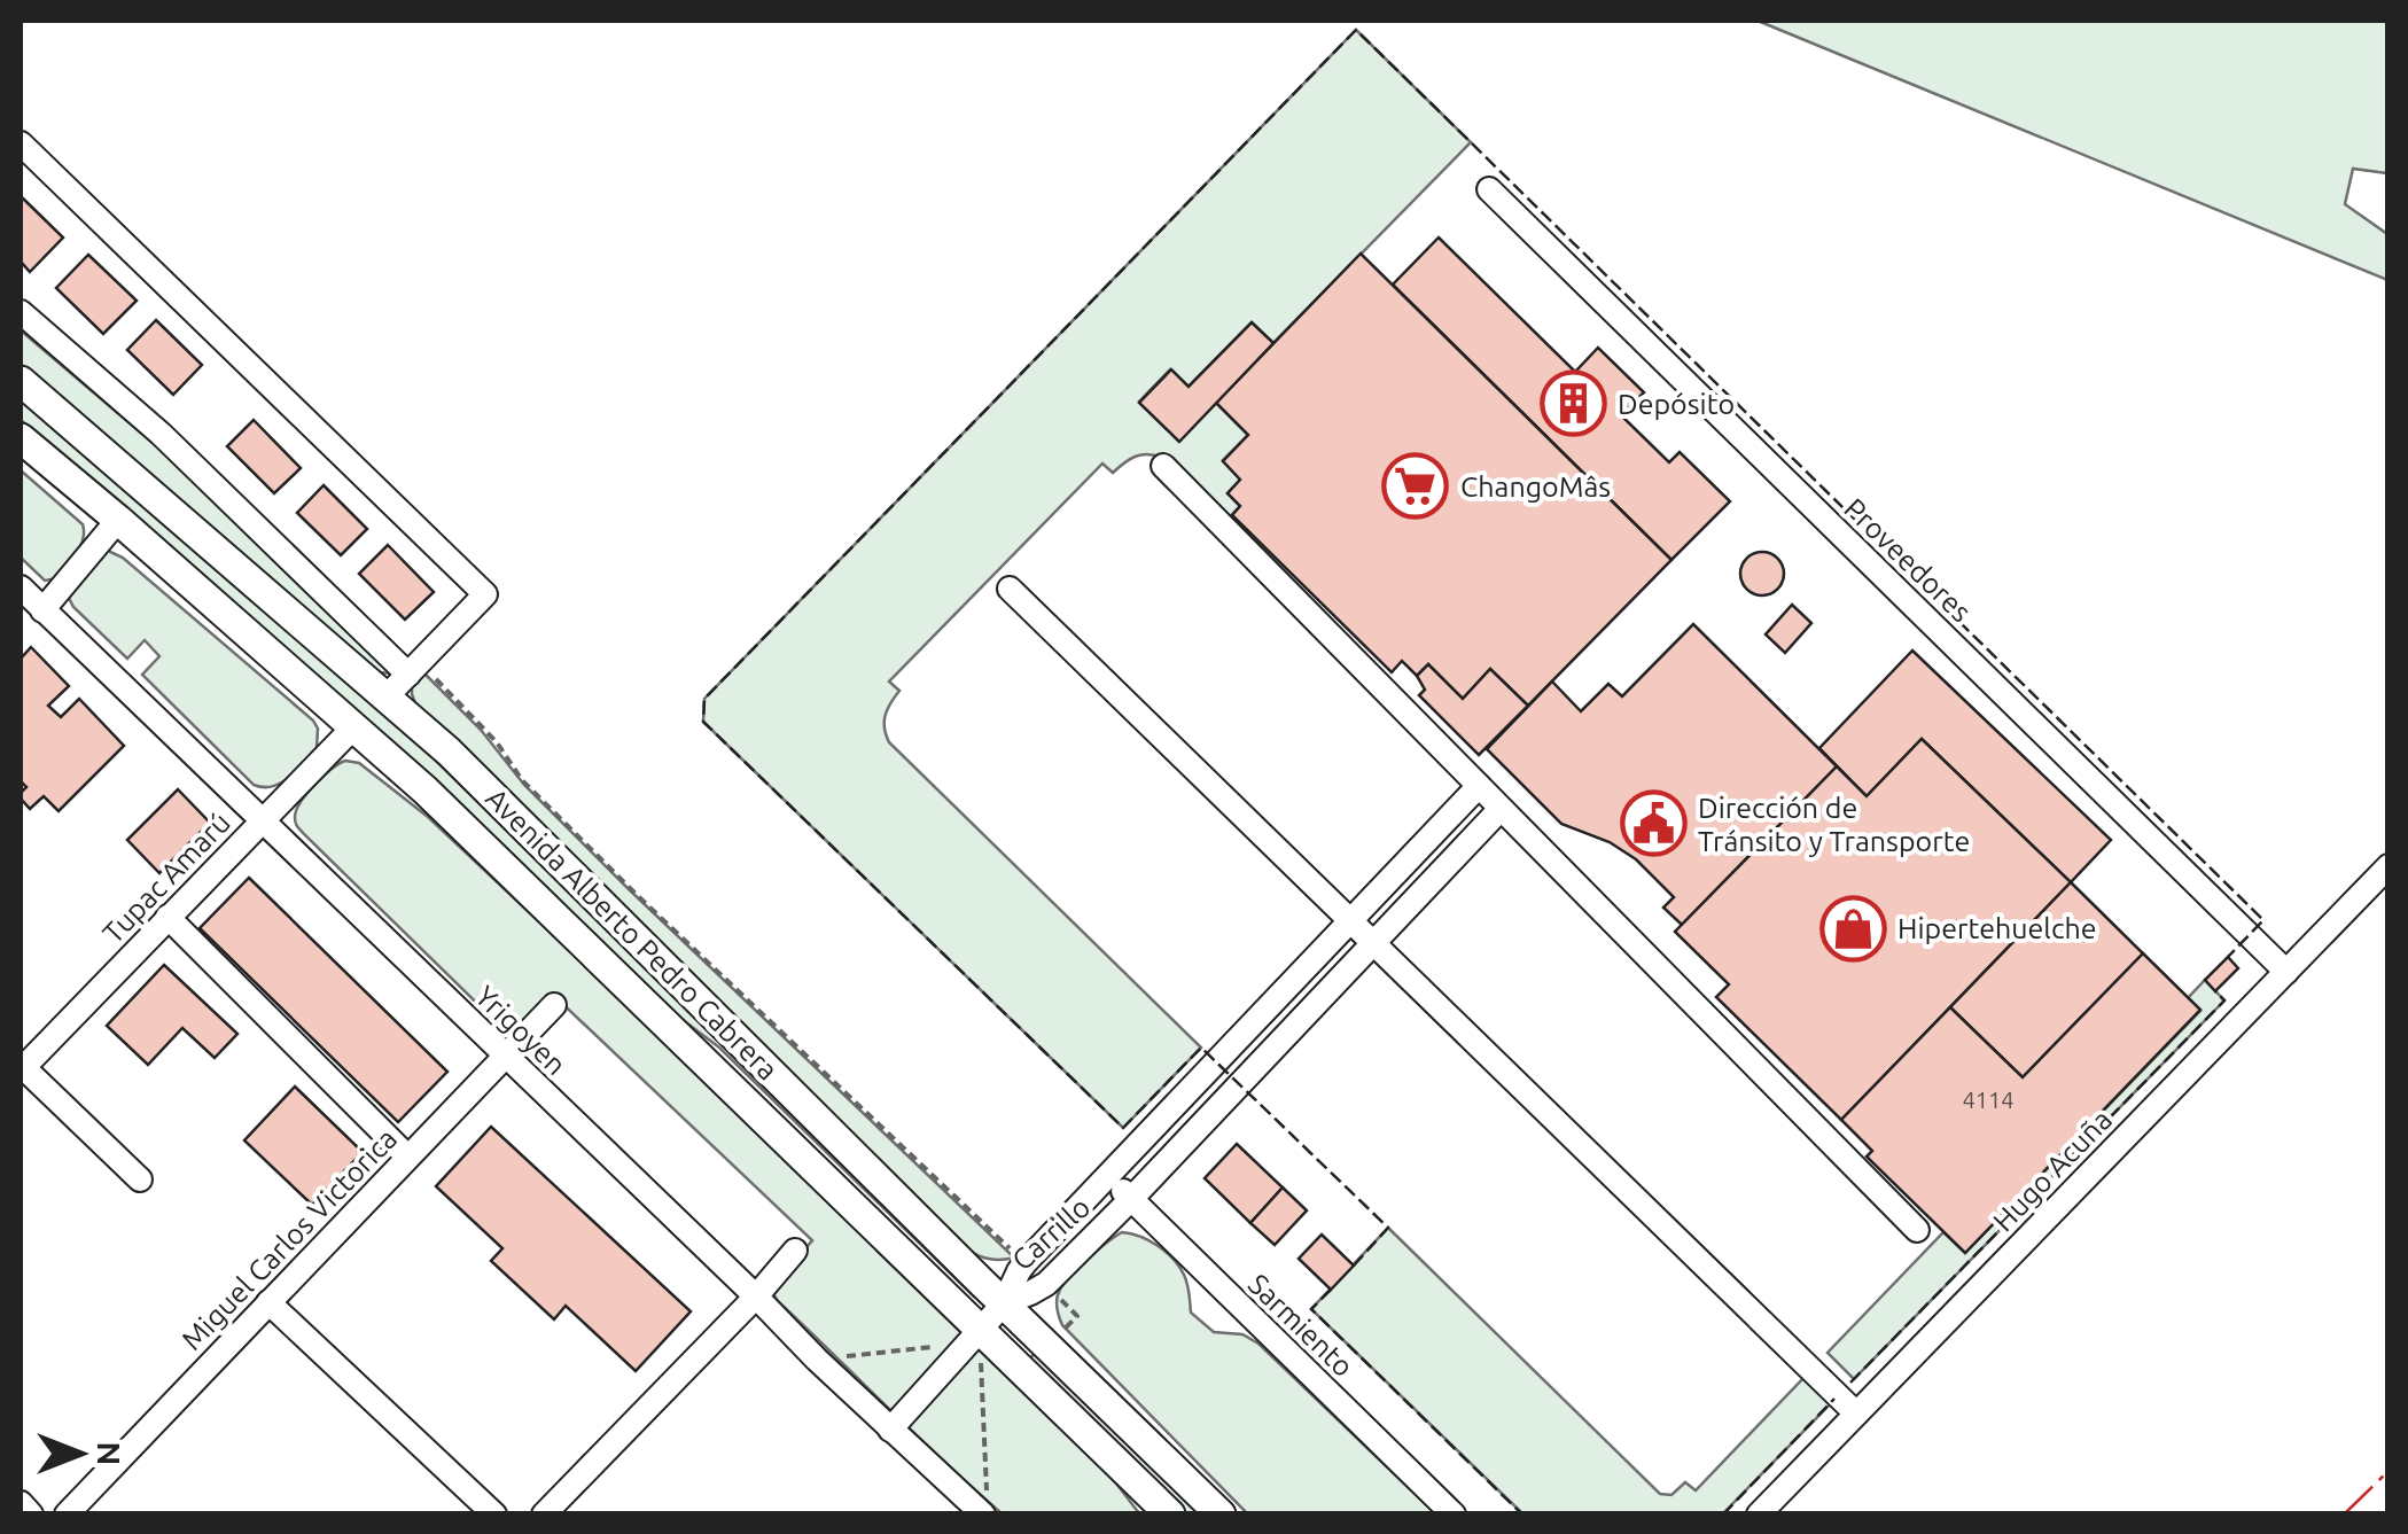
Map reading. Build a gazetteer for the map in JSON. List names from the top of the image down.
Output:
{
  "streets": {
    "main road": ["Avenida Alberto Pedro Cabrera"],
    "street": [
      "Proveedores",
      "Tupac Amarú",
      "Yrigoyen",
      "Hugo Acuña",
      "Carrillo",
      "Miguel Carlos Victorica",
      "Sarmiento"
    ]
  },
  "crossings": [
    ["Proveedores", "Hugo Acuña"],
    ["Tupac Amarú", "Avenida Alberto Pedro Cabrera"],
    ["Tupac Amarú", "Yrigoyen"],
    ["Avenida Alberto Pedro Cabrera", "Carrillo"],
    ["Yrigoyen", "Carrillo"],
    ["Yrigoyen", "Miguel Carlos Victorica"],
    ["Carrillo", "Sarmiento"]
  ],
  "places": {
    "building": ["Depósito"],
    "supermarket": ["ChangoMâs"],
    "public building": ["Dirección de Tránsito y Transporte"],
    "shop": ["Hipertehuelche"]
  },
  "house_numbers": ["4114"],
  "north": "right"
}
